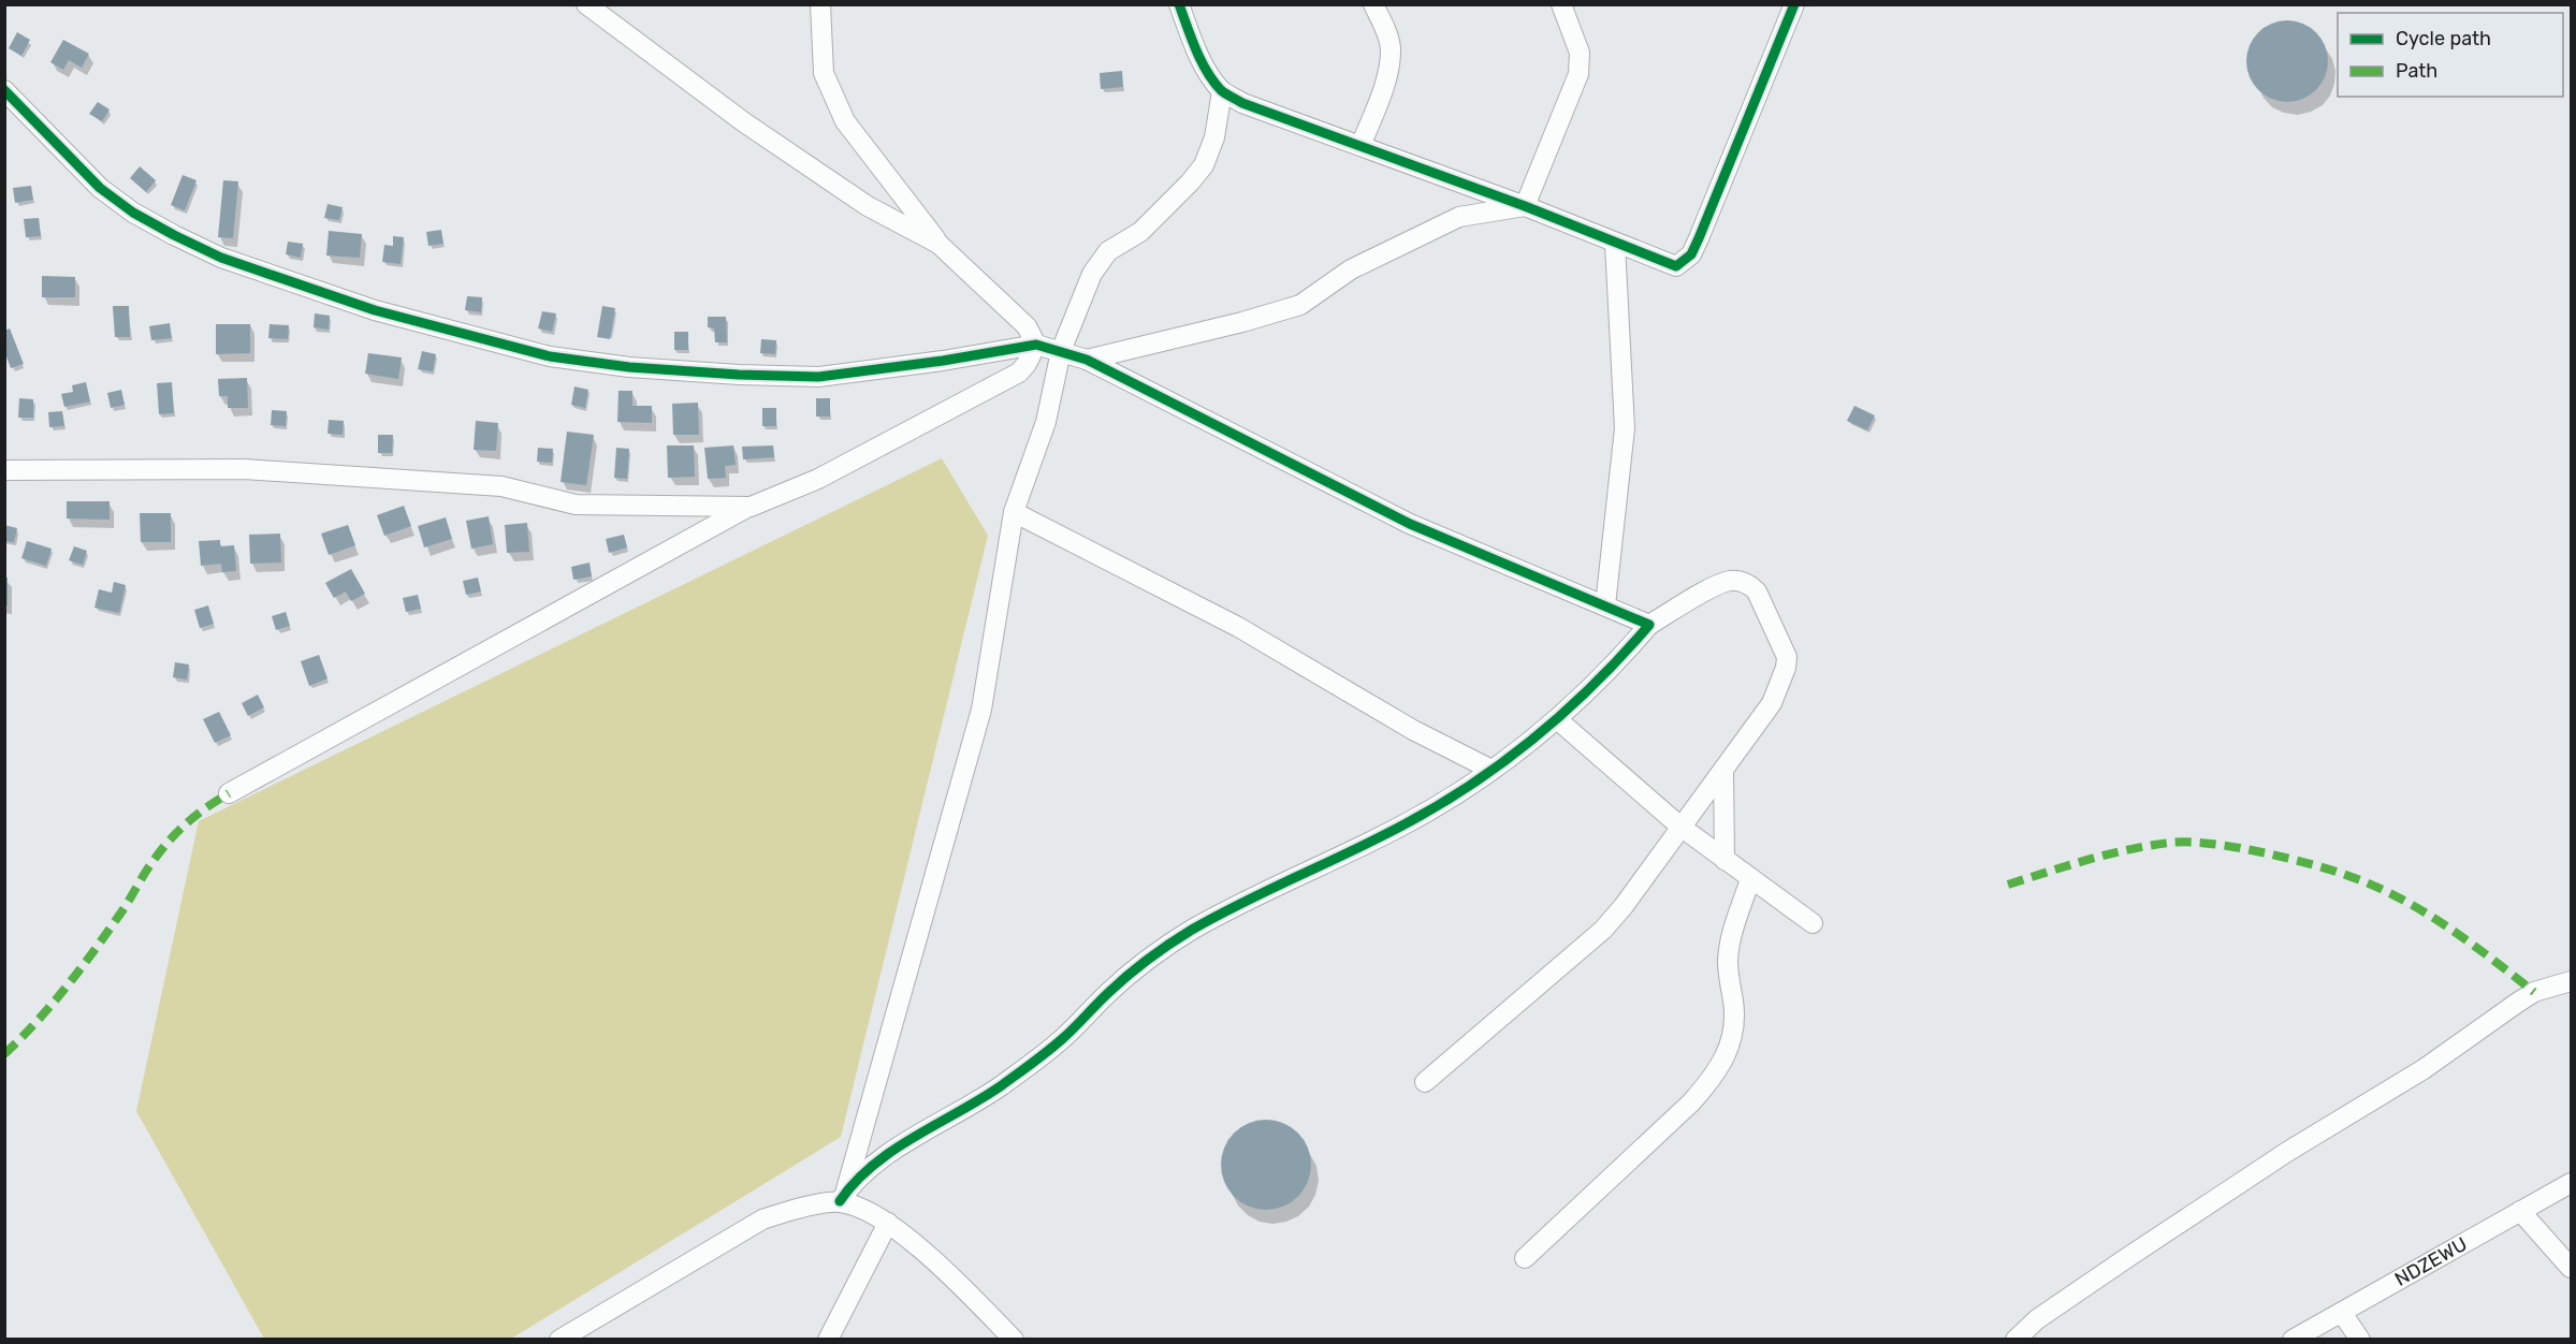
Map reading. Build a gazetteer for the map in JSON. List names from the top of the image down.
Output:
{
  "streets": {
    "street": ["NDZEWU"]
  },
  "legend": ["Cycle path", "Path"]
}
